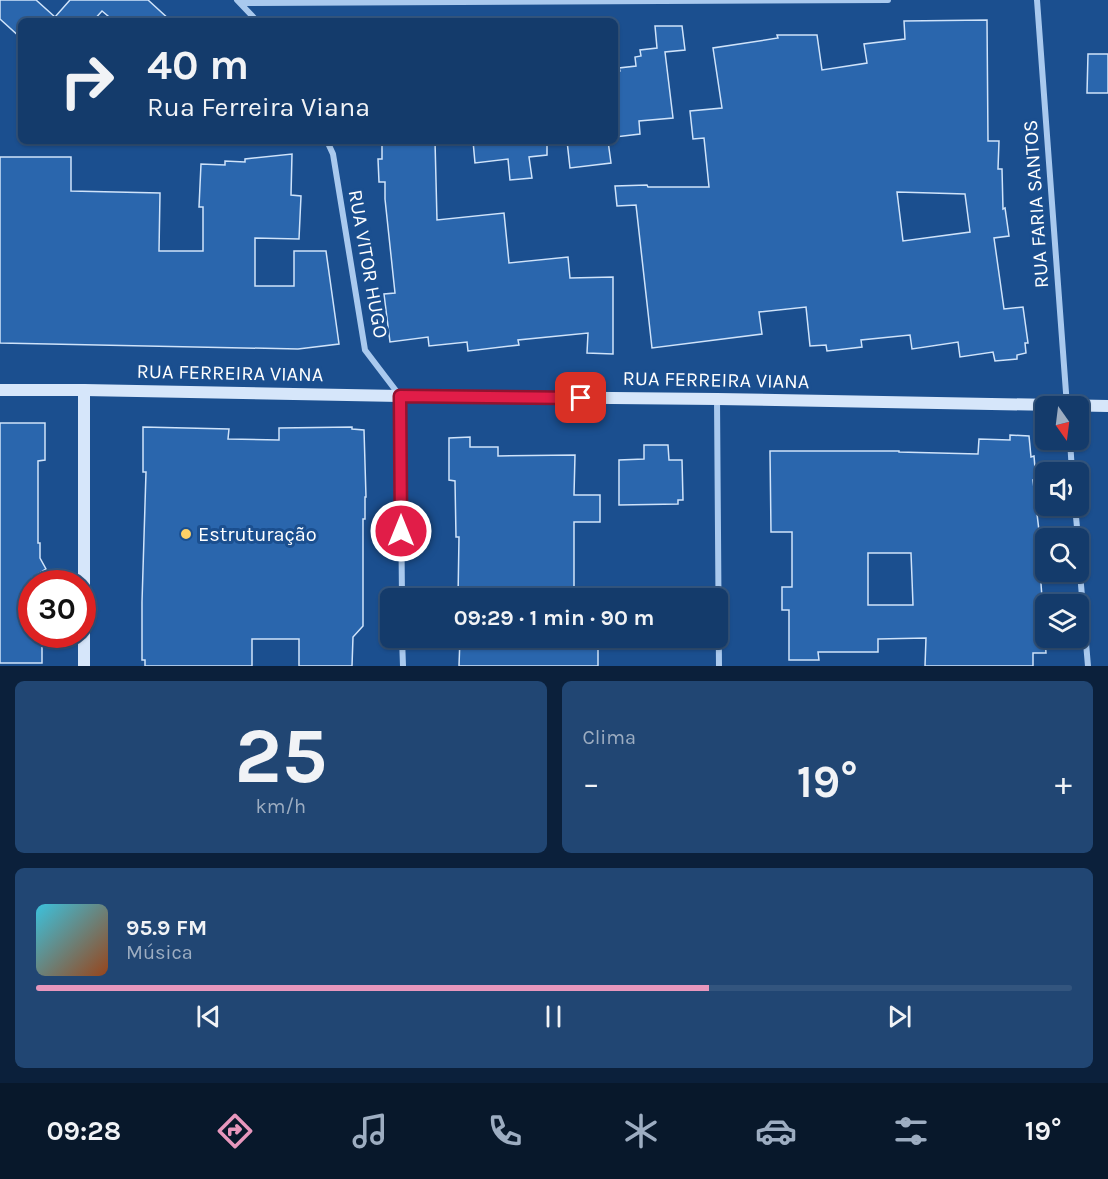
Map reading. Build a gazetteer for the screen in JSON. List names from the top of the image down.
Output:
{
  "streets": {
    "street": ["RUA FARIA SANTOS", "RUA VITOR HUGO", "RUA FERREIRA VIANA"]
  },
  "crossings": [
    ["RUA VITOR HUGO", "RUA FERREIRA VIANA"]
  ],
  "places": ["Estruturação"],
  "north": "bottom",
  "page": {
    "turn": ["40 m", "Rua Ferreira Viana"],
    "limit": "30",
    "trip": "09:29 · 1 min · 90 m",
    "tile": [
      ["25", "km/h"],
      "Clima"
    ],
    "heat": ["−", "19°", "+"],
    "song": ["95.9 FM", "Música"],
    "tabs": ["09:28", "19°"]
  }
}
